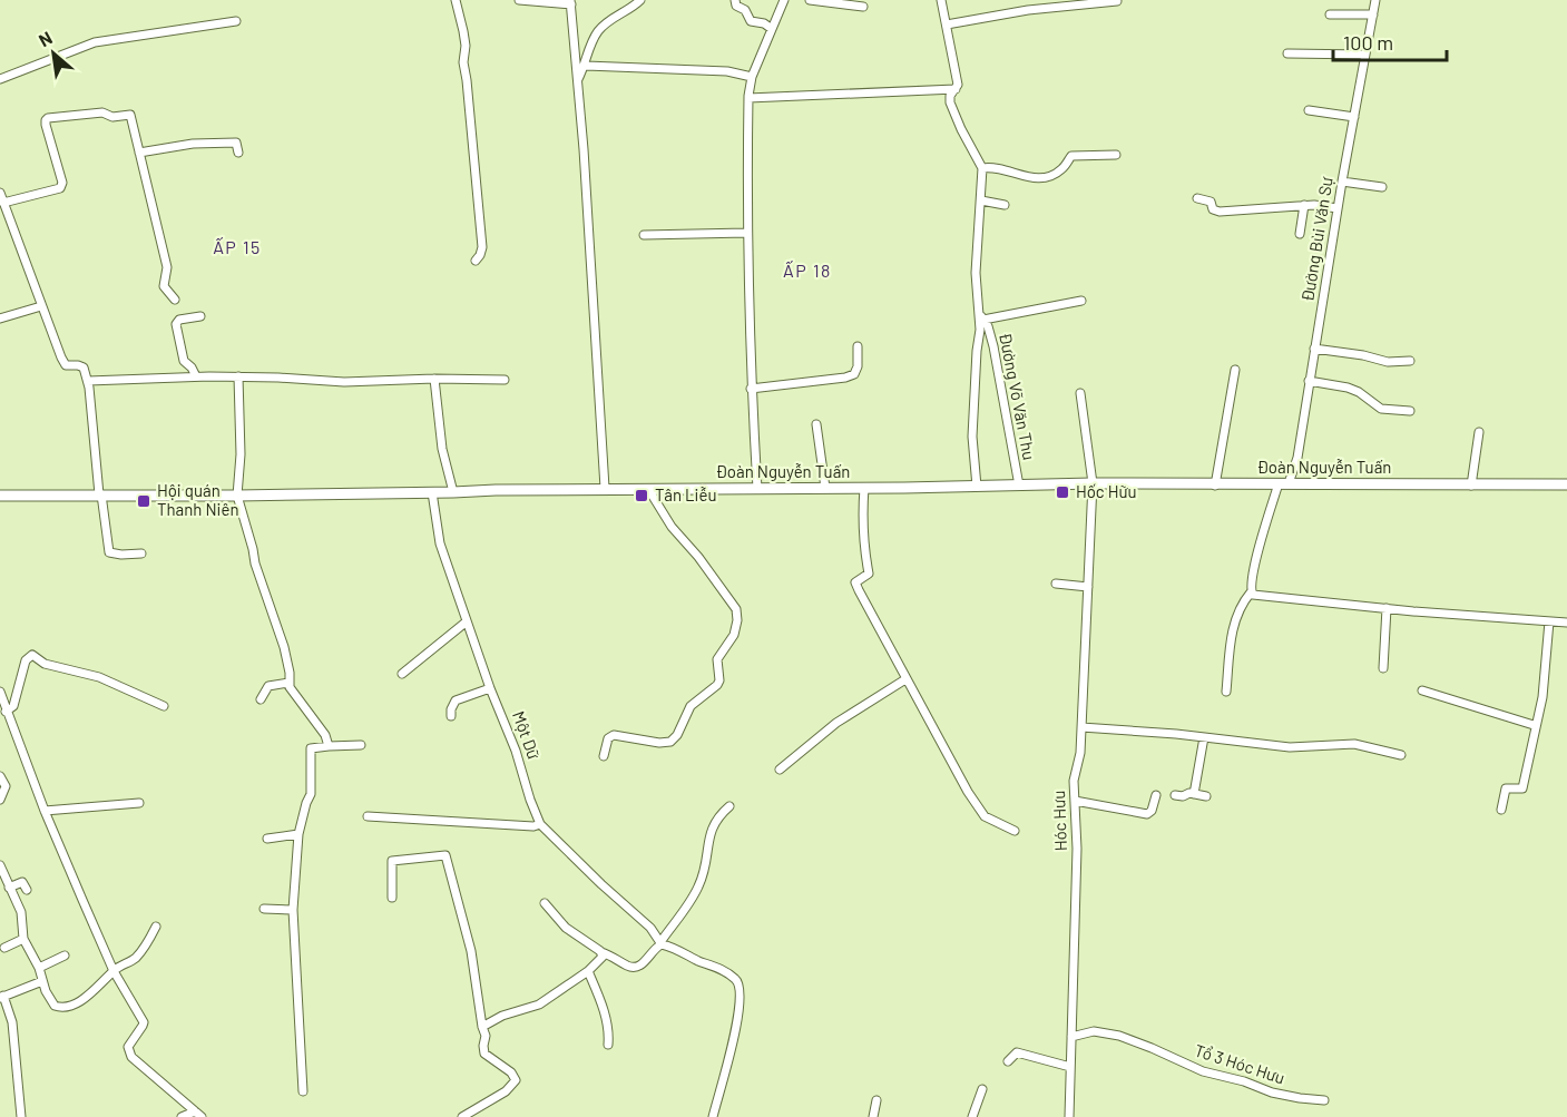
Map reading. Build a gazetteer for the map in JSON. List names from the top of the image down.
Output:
{
  "streets": {
    "main road": ["Đoàn Nguyễn Tuấn"],
    "street": [
      "Đường Bùi Văn Sự",
      "Đường Võ Văn Thu",
      "Một Dữ",
      "Hóc Hưu",
      "Tổ 3 Hóc Hưu"
    ]
  },
  "crossings": [
    ["Đường Bùi Văn Sự", "Đoàn Nguyễn Tuấn"],
    ["Đường Võ Văn Thu", "Đoàn Nguyễn Tuấn"],
    ["Đoàn Nguyễn Tuấn", "Một Dữ"],
    ["Đoàn Nguyễn Tuấn", "Hóc Hưu"],
    ["Hóc Hưu", "Tổ 3 Hóc Hưu"]
  ],
  "districts": ["ẤP 15", "ẤP 18"],
  "places": {
    "transit": ["Hốc Hữu", "Tân Liễu", "Hội quán Thanh Niên"]
  },
  "scale_bar": "100 m",
  "north": "top left"
}
